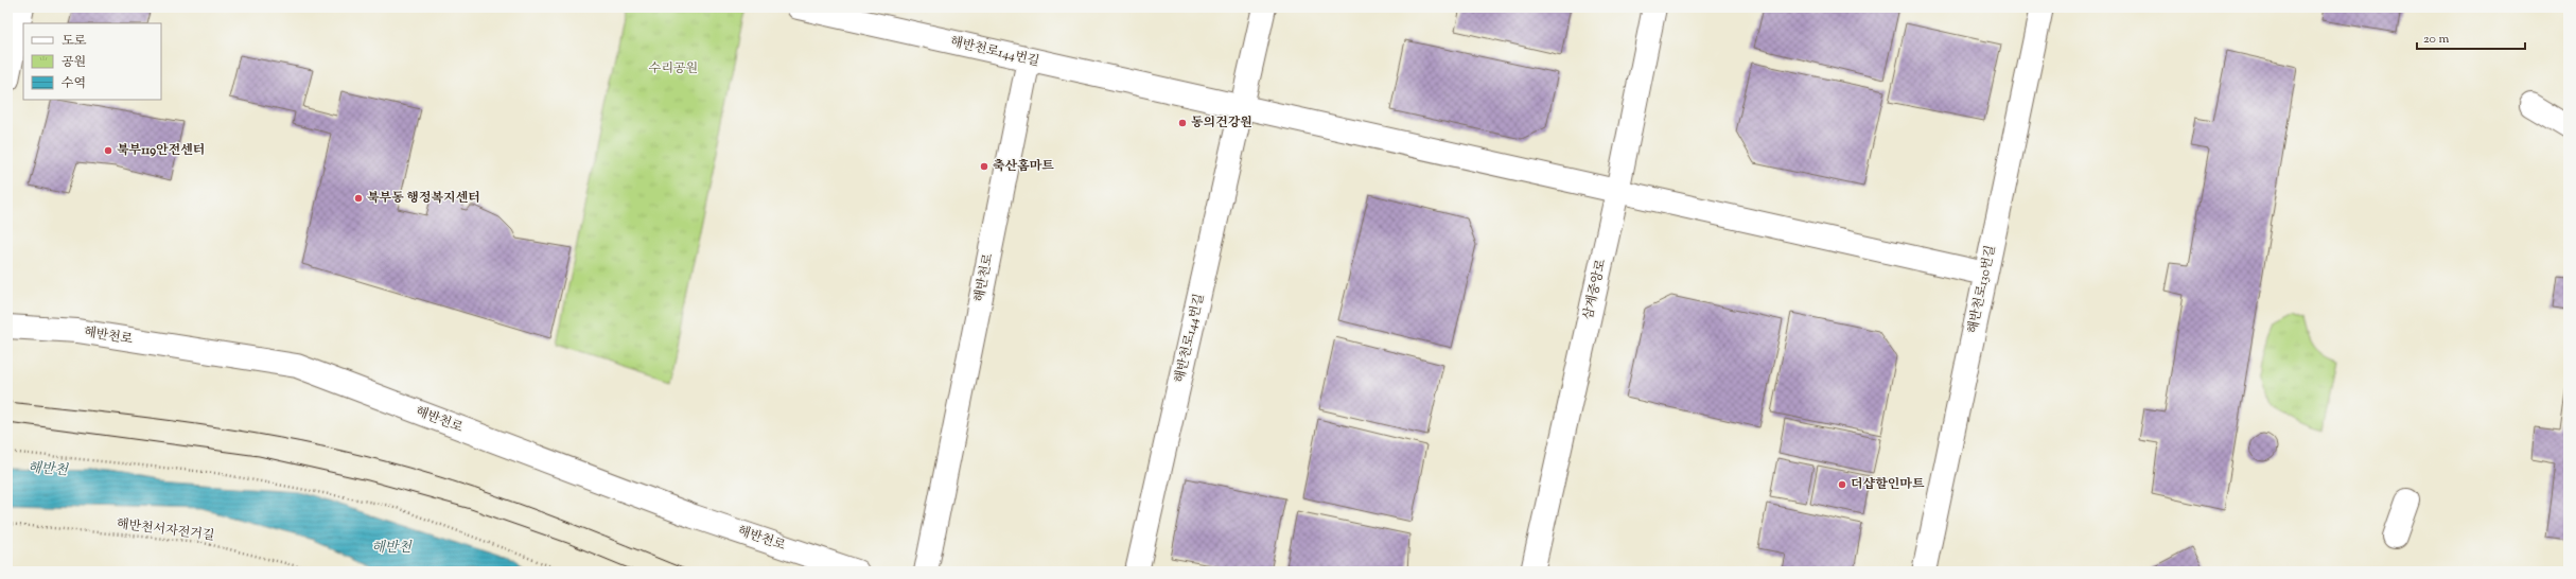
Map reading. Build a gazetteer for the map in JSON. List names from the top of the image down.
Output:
{
  "streets": {
    "street": [
      "해반천로144번길",
      "해반천로",
      "삼계중앙로",
      "해반천로130번길"
    ],
    "path": ["해반천서자전거길"]
  },
  "crossings": [
    ["해반천로144번길", "해반천로"]
  ],
  "water": ["해반천"],
  "parks": ["수리공원"],
  "places": [
    "동의건강원",
    "북부119안전센터",
    "축산홈마트",
    "북부동 행정복지센터",
    "더샵할인마트"
  ],
  "legend": ["도로", "공원", "수역"],
  "scale_bar": "20 m"
}
